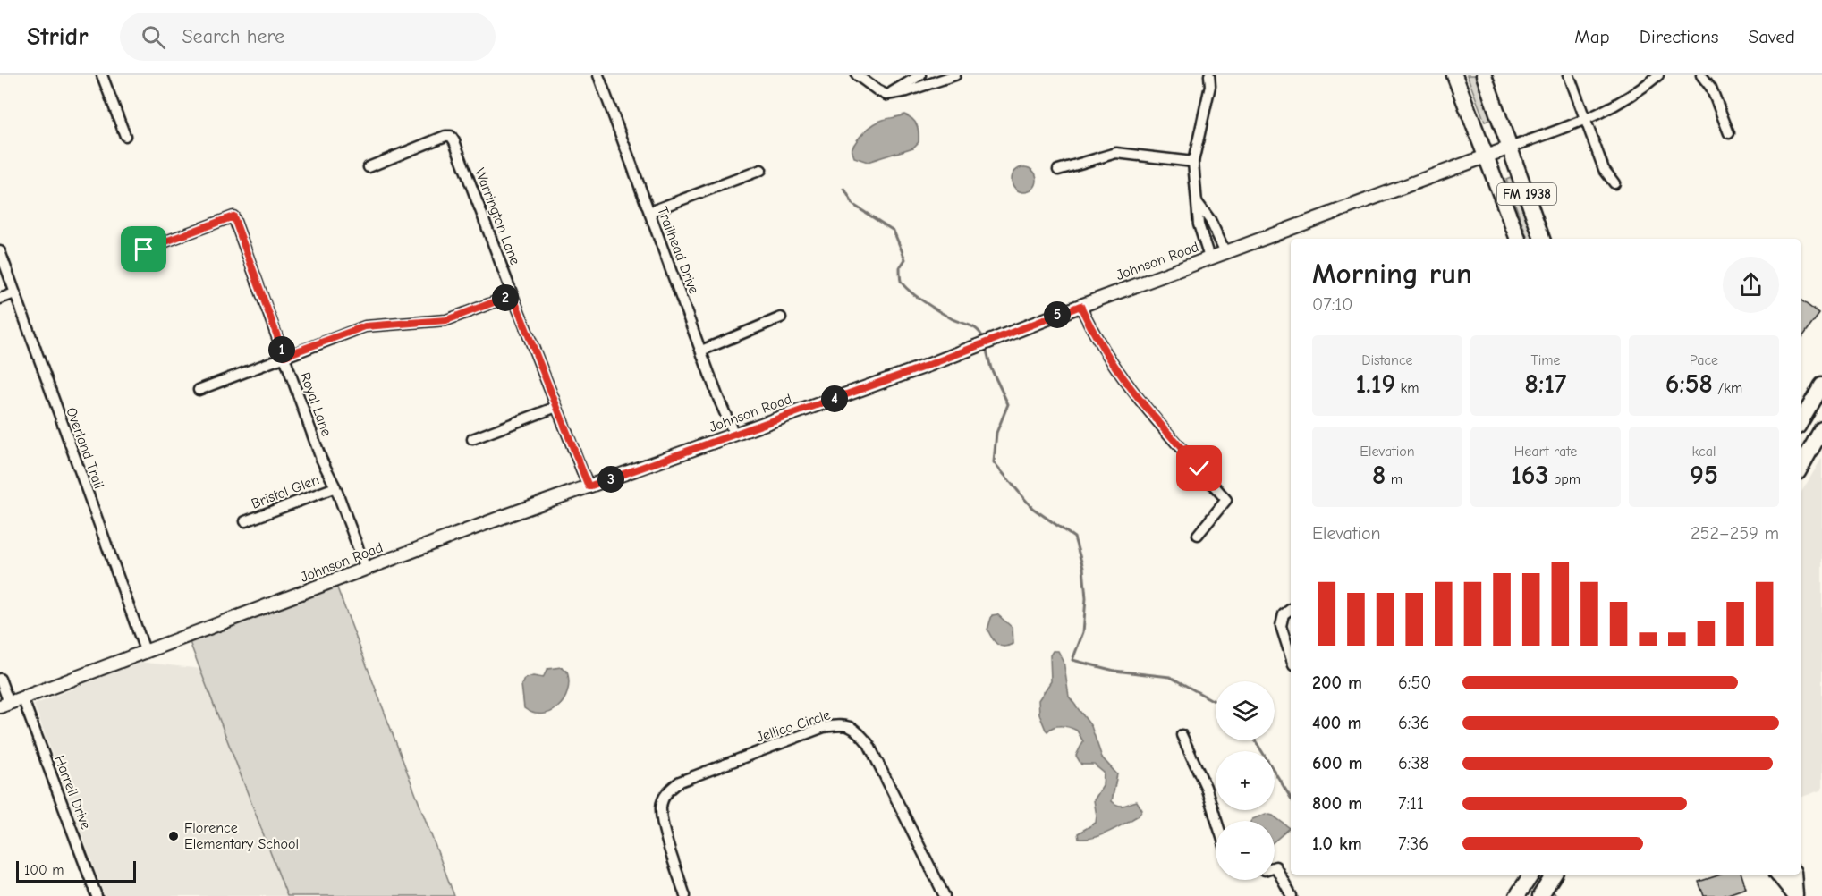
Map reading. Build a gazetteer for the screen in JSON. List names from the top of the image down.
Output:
{
  "streets": {
    "main road": ["FM 1938"],
    "street": [
      "Warrington Lane",
      "Trailhead Drive",
      "Johnson Road",
      "Royal Lane",
      "Overland Trail",
      "Bristol Glen",
      "Jellico Circle",
      "Harrell Drive"
    ]
  },
  "crossings": [
    ["FM 1938", "Johnson Road"],
    ["Warrington Lane", "Johnson Road"],
    ["Trailhead Drive", "Johnson Road"],
    ["Johnson Road", "Royal Lane"],
    ["Johnson Road", "Overland Trail"],
    ["Johnson Road", "Harrell Drive"],
    ["Royal Lane", "Bristol Glen"]
  ],
  "places": ["Florence Elementary School"],
  "scale_bar": "100 m",
  "page": {
    "header": "Stridr",
    "search": "Search here",
    "nav": ["Map", "Directions", "Saved"],
    "heading": ["Morning run", "07:10"],
    "pins": [
      "2",
      "5",
      "1",
      "4",
      "3"
    ],
    "stats": [
      ["Distance", "1.19 km"],
      ["Time", "8:17"],
      ["Pace", "6:58 /km"],
      ["Elevation", "8 m"],
      ["Heart rate", "163 bpm"],
      ["kcal", "95"]
    ],
    "chart": ["Elevation", "252–259 m"],
    "list": [
      {
        "name": "200 m",
        "note": "6:50"
      },
      {
        "name": "400 m",
        "note": "6:36"
      },
      {
        "name": "600 m",
        "note": "6:38"
      },
      {
        "name": "800 m",
        "note": "7:11"
      },
      {
        "name": "1.0 km",
        "note": "7:36"
      }
    ],
    "map_buttons": ["+", "−"],
    "scale": "100 m"
  }
}
